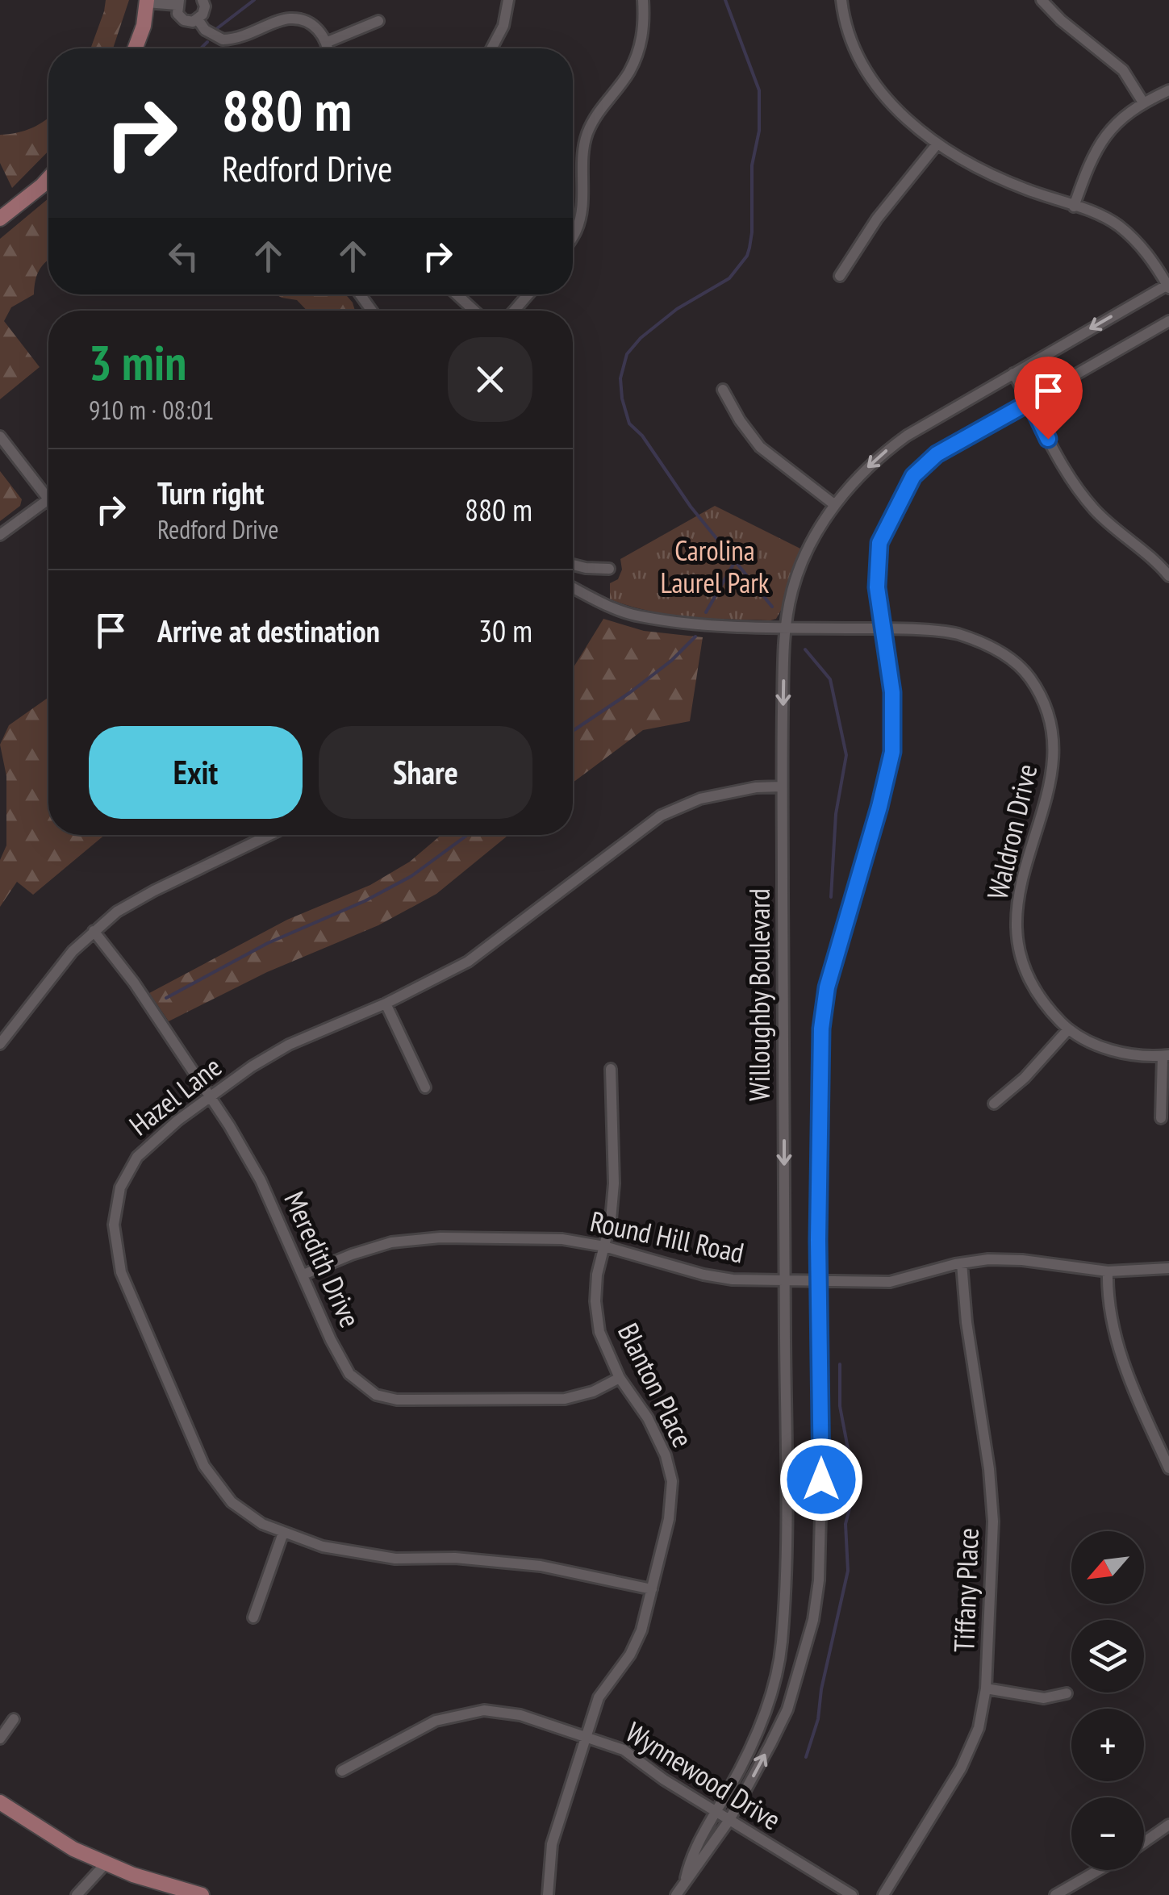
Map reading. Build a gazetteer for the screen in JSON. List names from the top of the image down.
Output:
{
  "streets": {
    "street": [
      "Waldron Drive",
      "Willoughby Boulevard",
      "Hazel Lane",
      "Round Hill Road",
      "Meredith Drive",
      "Blanton Place",
      "Tiffany Place",
      "Wynnewood Drive"
    ]
  },
  "crossings": [
    ["Waldron Drive", "Willoughby Boulevard"],
    ["Willoughby Boulevard", "Hazel Lane"],
    ["Willoughby Boulevard", "Round Hill Road"],
    ["Willoughby Boulevard", "Wynnewood Drive"],
    ["Hazel Lane", "Meredith Drive"],
    ["Hazel Lane", "Blanton Place"],
    ["Round Hill Road", "Meredith Drive"],
    ["Round Hill Road", "Blanton Place"],
    ["Round Hill Road", "Tiffany Place"],
    ["Meredith Drive", "Blanton Place"],
    ["Blanton Place", "Wynnewood Drive"]
  ],
  "parks": ["Carolina Laurel Park"],
  "north": "bottom left",
  "page": {
    "turn": ["880 m", "Redford Drive"],
    "heading": ["3 min", "910 m · 08:01"],
    "list": [
      {
        "name": "Turn right",
        "note": "Redford Drive",
        "value": "880 m"
      },
      {
        "name": "Arrive at destination",
        "value": "30 m"
      }
    ],
    "buttons": ["Exit", "Share"],
    "map_buttons": ["+", "−"]
  }
}
